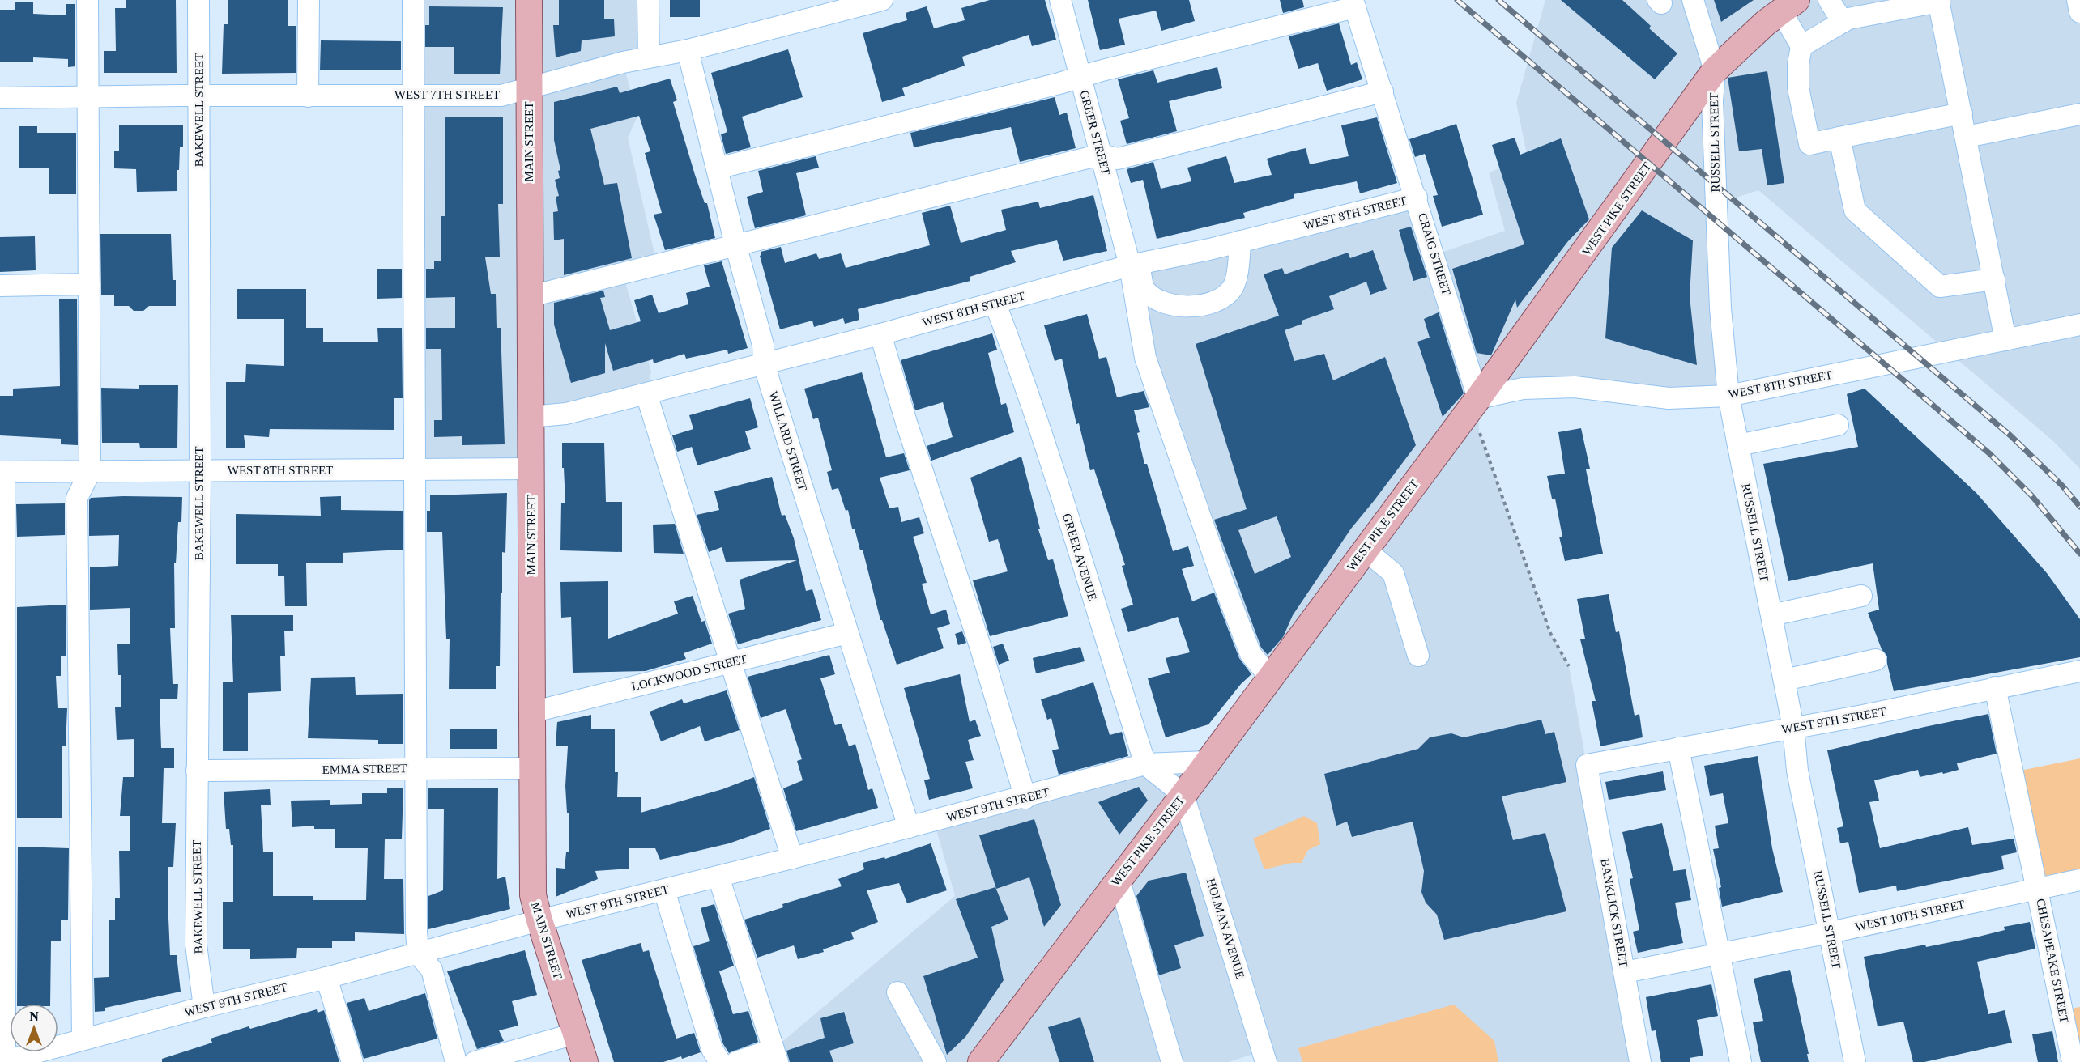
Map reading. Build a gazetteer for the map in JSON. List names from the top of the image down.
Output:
{
  "streets": {
    "main road": ["MAIN STREET", "WEST PIKE STREET"],
    "street": [
      "WEST 7TH STREET",
      "BAKEWELL STREET",
      "GREER STREET",
      "RUSSELL STREET",
      "WEST 8TH STREET",
      "CRAIG STREET",
      "WILLARD STREET",
      "GREER AVENUE",
      "LOCKWOOD STREET",
      "WEST 9TH STREET",
      "EMMA STREET",
      "BANKLICK STREET",
      "WEST 10TH STREET",
      "HOLMAN AVENUE",
      "CHESAPEAKE STREET"
    ]
  },
  "crossings": [
    ["WEST 7TH STREET", "BAKEWELL STREET"],
    ["WEST 7TH STREET", "MAIN STREET"],
    ["WEST 7TH STREET", "WILLARD STREET"],
    ["BAKEWELL STREET", "WEST 8TH STREET"],
    ["BAKEWELL STREET", "WEST 9TH STREET"],
    ["BAKEWELL STREET", "EMMA STREET"],
    ["GREER STREET", "WEST 8TH STREET"],
    ["MAIN STREET", "WEST 8TH STREET"],
    ["MAIN STREET", "LOCKWOOD STREET"],
    ["MAIN STREET", "WEST 9TH STREET"],
    ["MAIN STREET", "EMMA STREET"],
    ["RUSSELL STREET", "WEST PIKE STREET"],
    ["RUSSELL STREET", "WEST 8TH STREET"],
    ["RUSSELL STREET", "WEST 9TH STREET"],
    ["RUSSELL STREET", "WEST 10TH STREET"],
    ["WEST PIKE STREET", "WEST 8TH STREET"],
    ["WEST PIKE STREET", "CRAIG STREET"],
    ["WEST PIKE STREET", "WEST 9TH STREET"],
    ["WEST PIKE STREET", "HOLMAN AVENUE"],
    ["WEST 8TH STREET", "CRAIG STREET"],
    ["WEST 8TH STREET", "WILLARD STREET"],
    ["WEST 8TH STREET", "GREER AVENUE"],
    ["WILLARD STREET", "LOCKWOOD STREET"],
    ["WILLARD STREET", "WEST 9TH STREET"],
    ["GREER AVENUE", "WEST 9TH STREET"],
    ["WEST 9TH STREET", "BANKLICK STREET"],
    ["WEST 9TH STREET", "CHESAPEAKE STREET"],
    ["BANKLICK STREET", "WEST 10TH STREET"],
    ["WEST 10TH STREET", "CHESAPEAKE STREET"]
  ],
  "north": "top"
}
